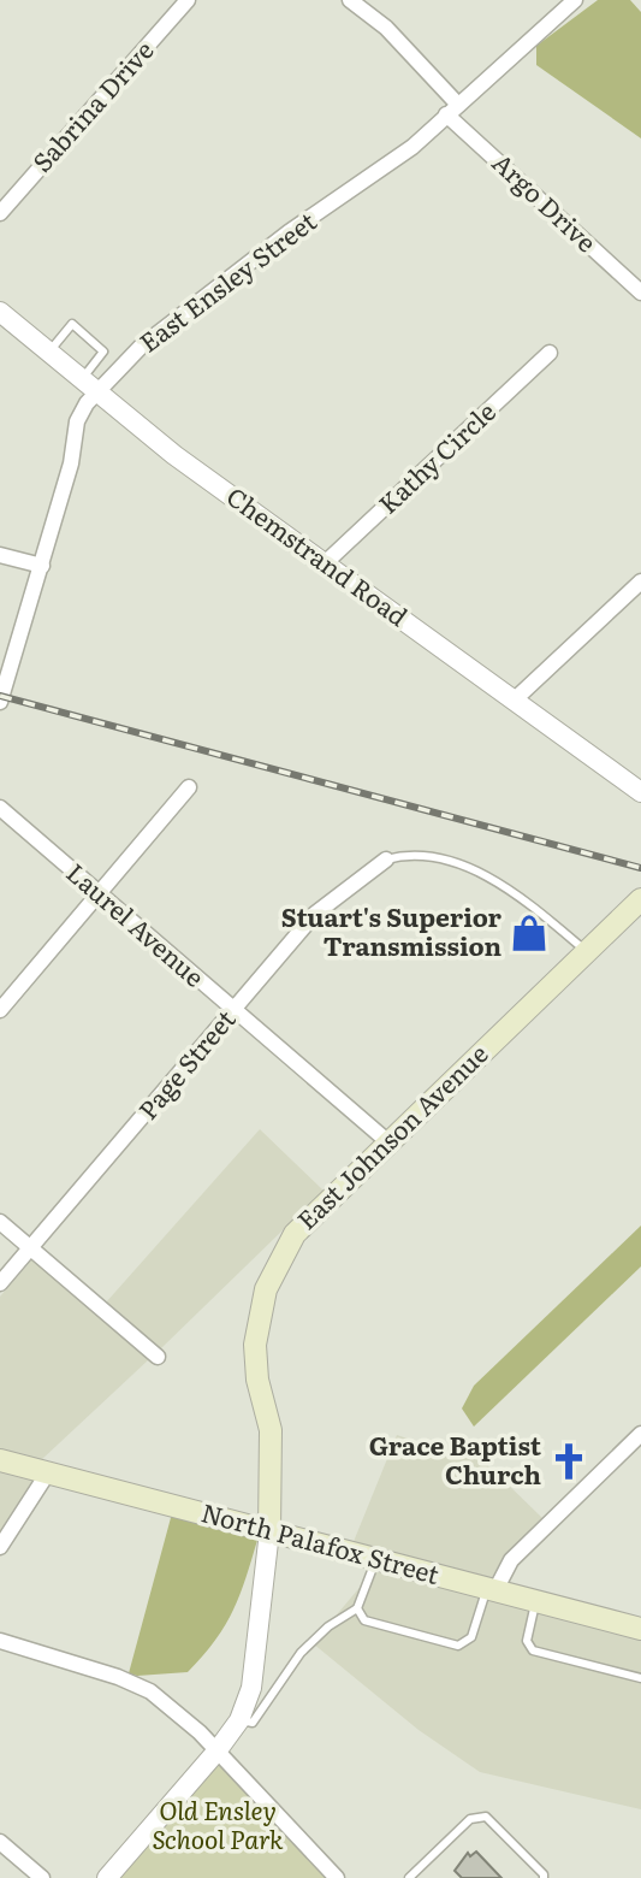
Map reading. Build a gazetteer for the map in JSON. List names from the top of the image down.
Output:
{
  "streets": {
    "main road": ["East Johnson Avenue", "North Palafox Street"],
    "street": [
      "Sabrina Drive",
      "Argo Drive",
      "East Ensley Street",
      "Kathy Circle",
      "Chemstrand Road",
      "Laurel Avenue",
      "Page Street"
    ]
  },
  "crossings": [
    ["Argo Drive", "East Ensley Street"],
    ["East Ensley Street", "Chemstrand Road"],
    ["Kathy Circle", "Chemstrand Road"],
    ["Laurel Avenue", "Page Street"],
    ["Laurel Avenue", "East Johnson Avenue"],
    ["East Johnson Avenue", "North Palafox Street"]
  ],
  "parks": ["Old Ensley School Park"],
  "places": {
    "shop": ["Stuart's Superior Transmission"],
    "church": ["Grace Baptist Church"]
  }
}
